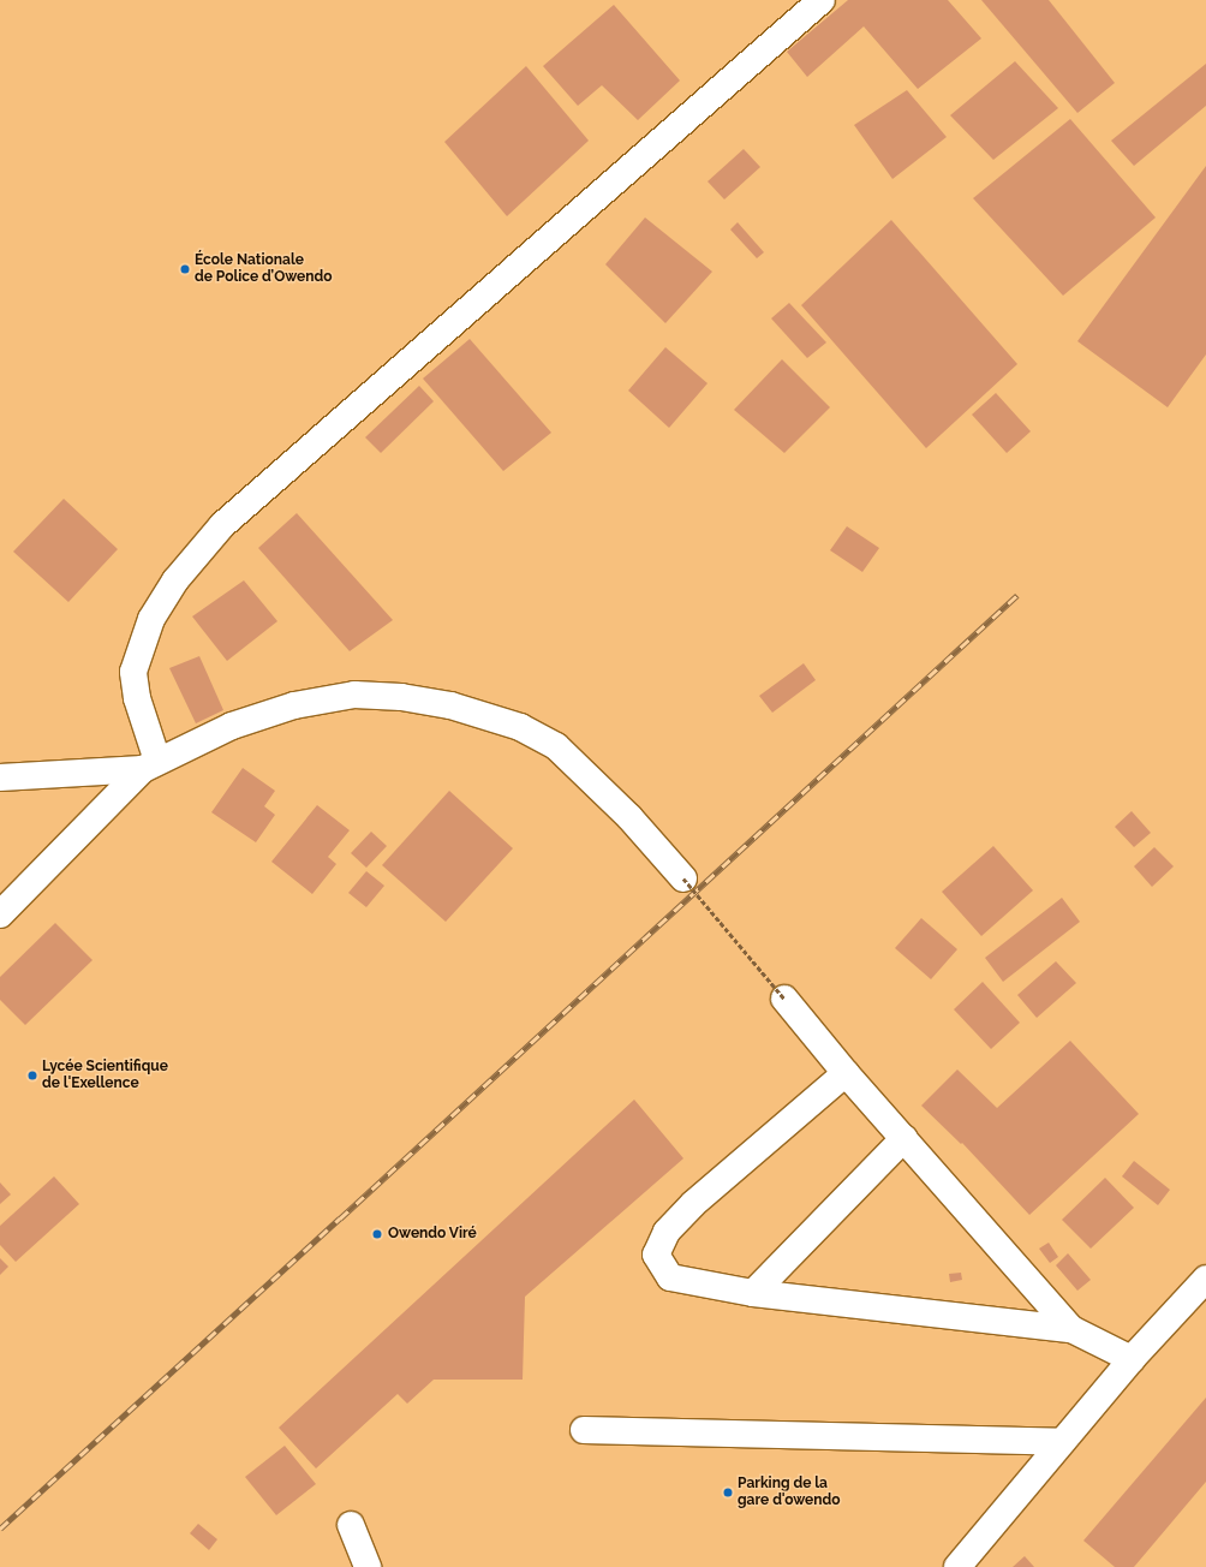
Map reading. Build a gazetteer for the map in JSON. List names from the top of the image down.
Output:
{
  "places": [
    "École Nationale de Police d’Owendo",
    "Lycée Scientifique de l'Exellence",
    "Owendo Viré",
    "Parking de la gare d'owendo"
  ]
}
